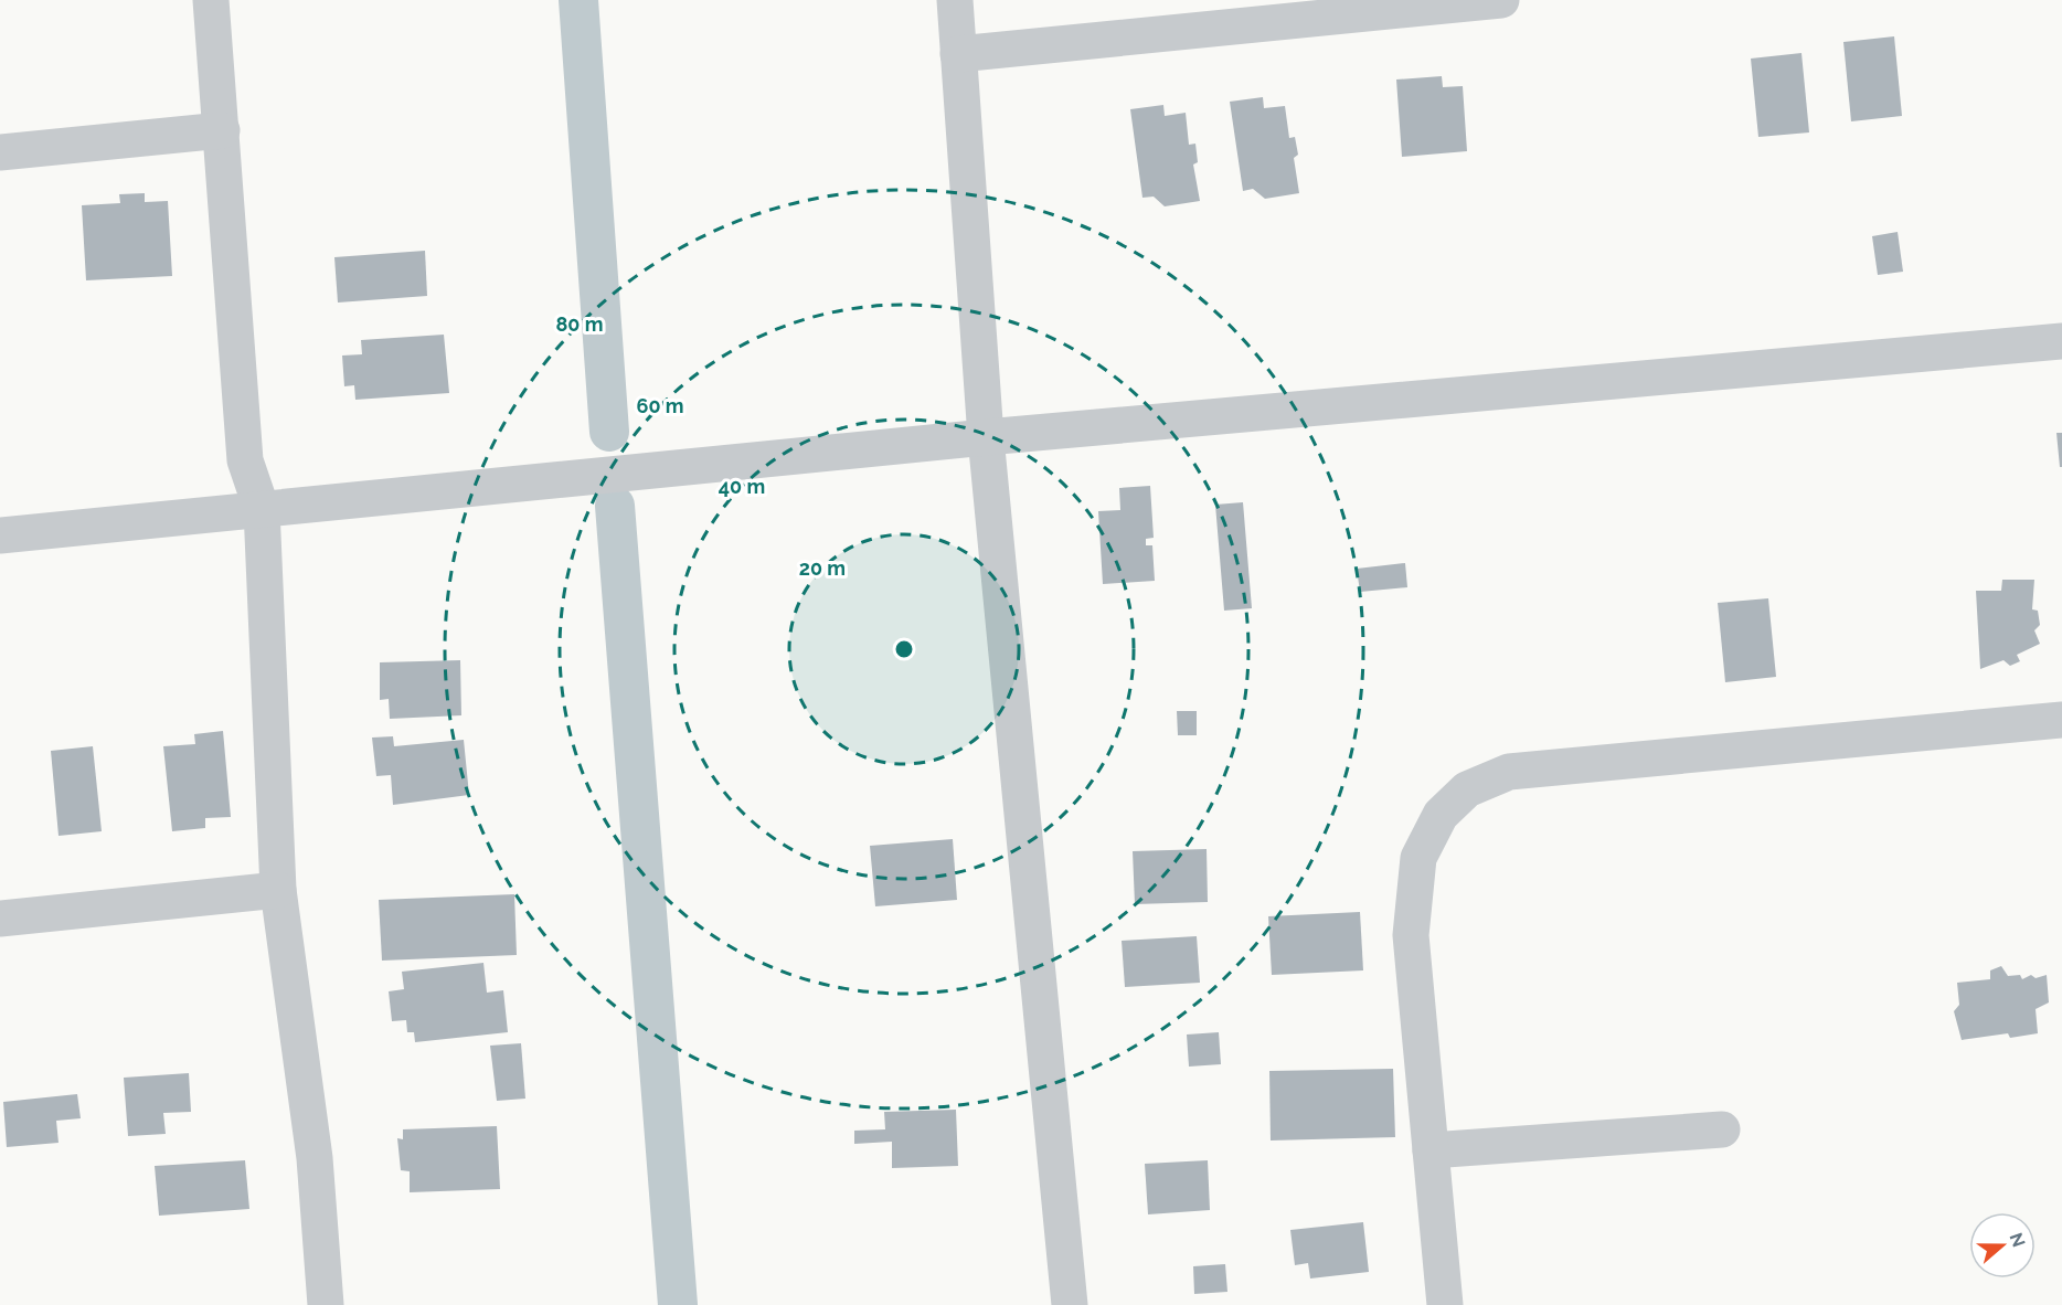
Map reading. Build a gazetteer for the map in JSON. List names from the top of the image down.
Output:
{
  "north": "right",
  "rings": [
    "80 m",
    "60 m",
    "40 m",
    "20 m"
  ]
}
